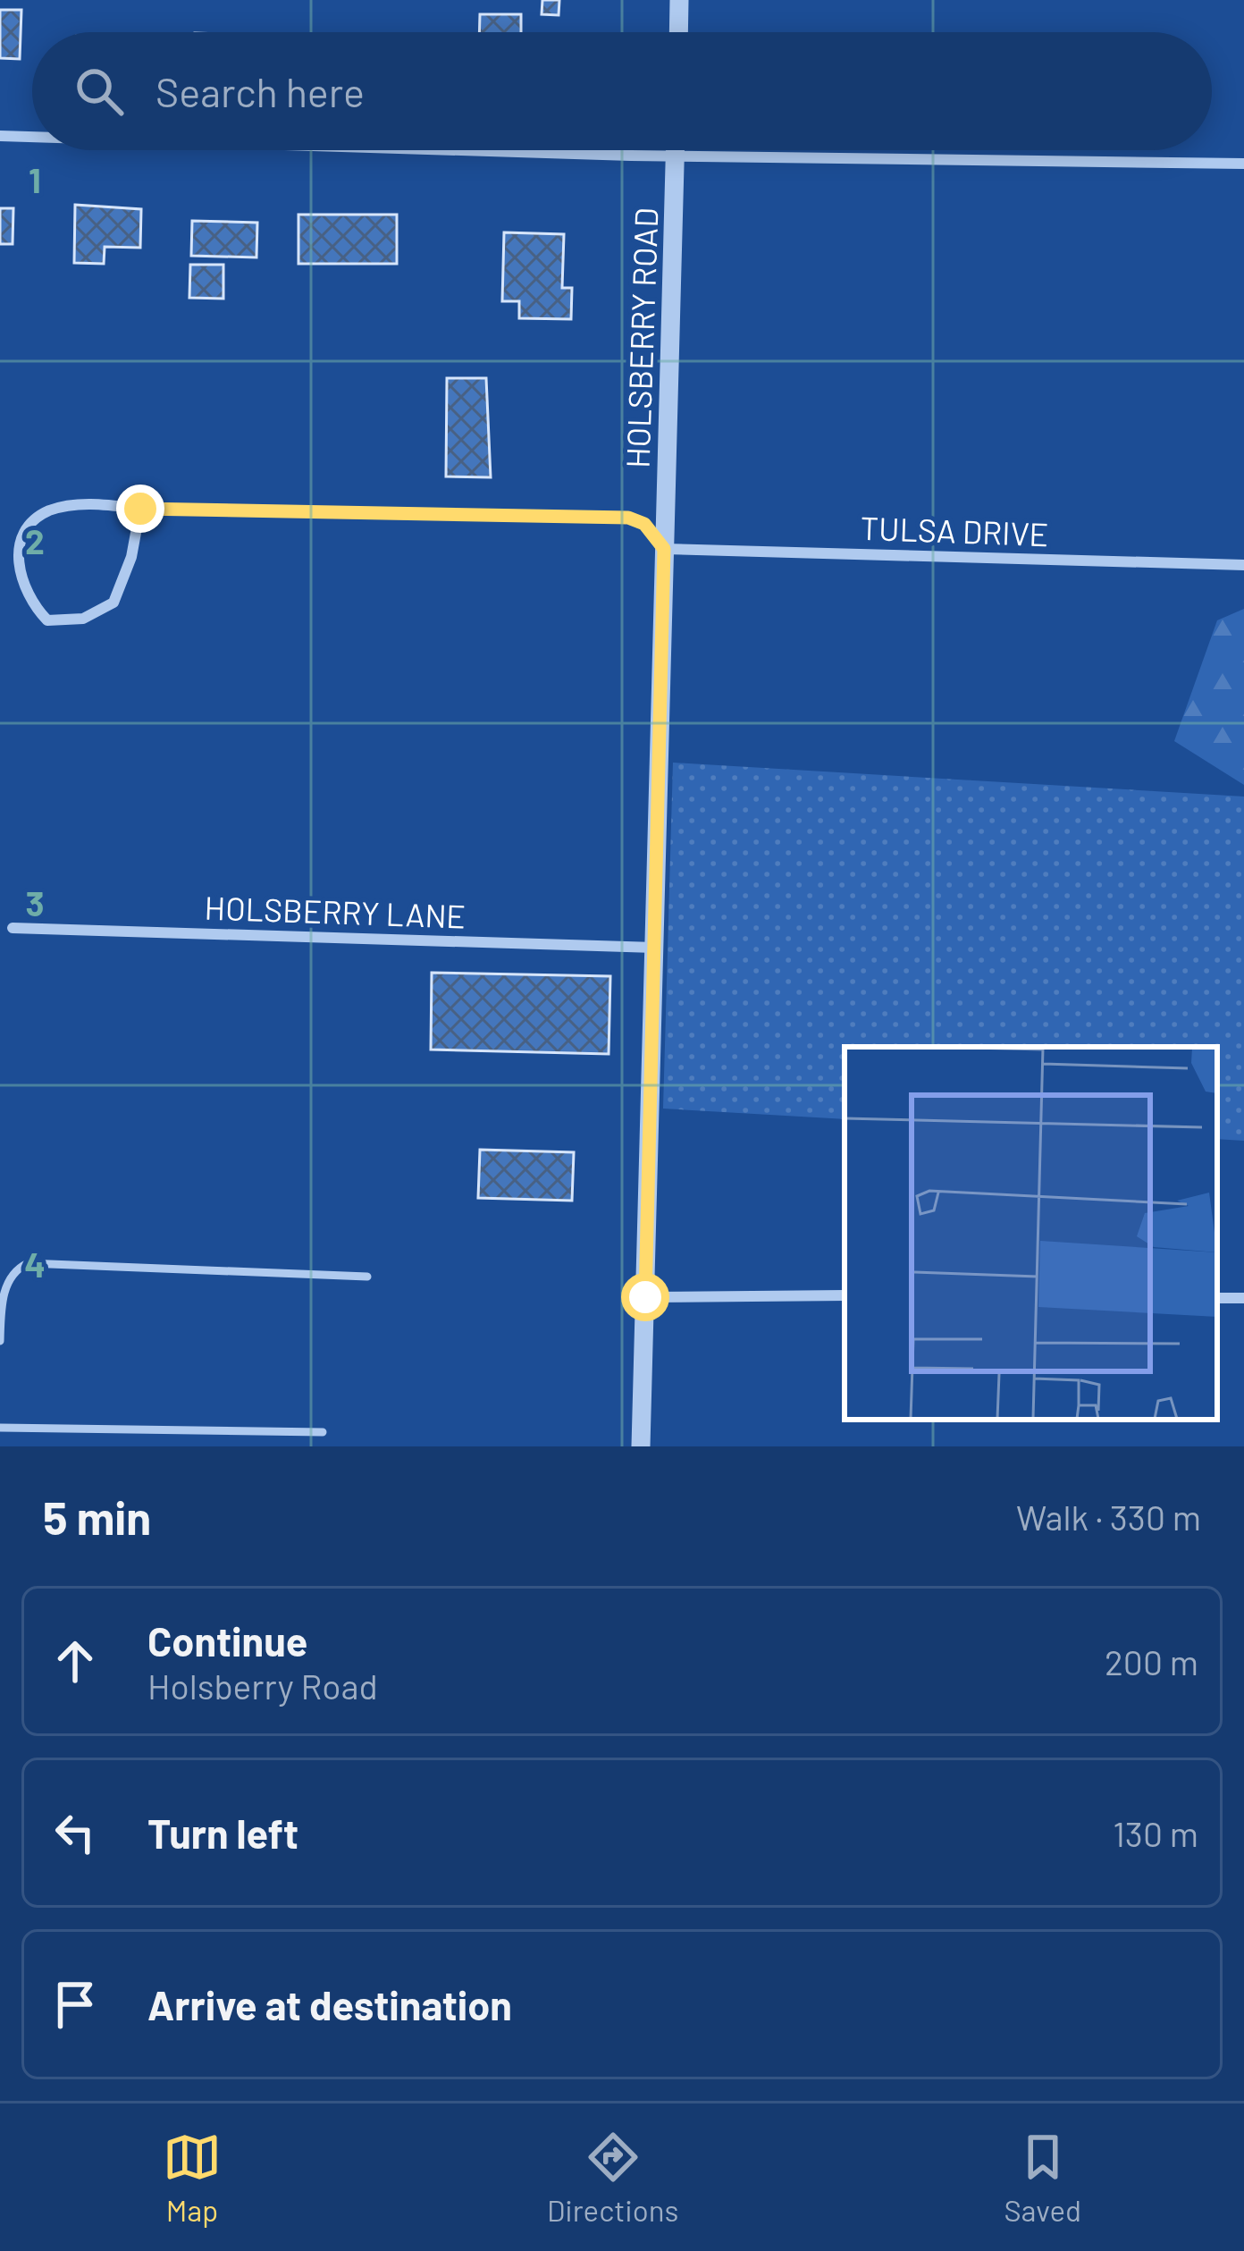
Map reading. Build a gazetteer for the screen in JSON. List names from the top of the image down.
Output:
{
  "streets": {
    "street": ["HOLSBERRY ROAD", "TULSA DRIVE", "HOLSBERRY LANE"]
  },
  "crossings": [
    ["HOLSBERRY ROAD", "TULSA DRIVE"],
    ["HOLSBERRY ROAD", "HOLSBERRY LANE"]
  ],
  "page": {
    "search": "Search here",
    "heading": ["5 min", "Walk · 330 m"],
    "list": [
      ["Continue", "Holsberry Road", "200 m"],
      ["Turn left", "130 m"],
      "Arrive at destination"
    ],
    "nav": ["Map", "Directions", "Saved"]
  },
  "grid": {
    "rows": [
      "1",
      "2",
      "3",
      "4"
    ]
  }
}
